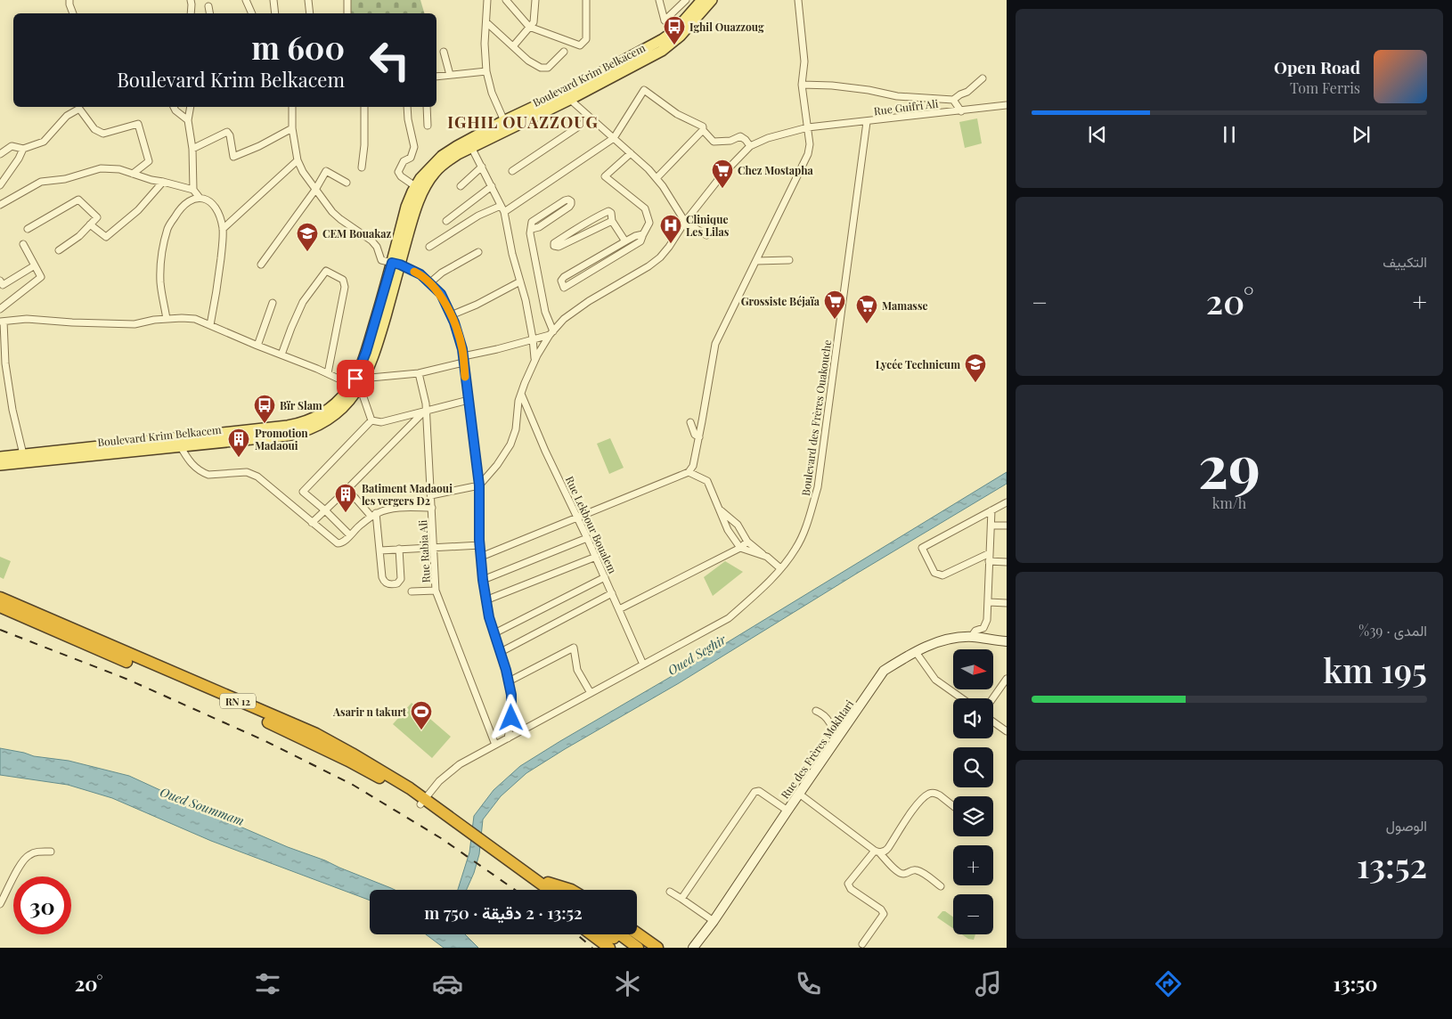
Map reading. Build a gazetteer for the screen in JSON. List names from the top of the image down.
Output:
{
  "streets": {
    "highway": ["RN 12"],
    "main road": ["Boulevard Krim Belkacem"],
    "street": [
      "Rue Guifri Ali",
      "Boulevard des Frères Ouakouche",
      "Rue Lekbour Boualem",
      "Rue Rabia Ali",
      "Rue des Frères Mokhtari"
    ]
  },
  "crossings": [
    ["Rue Guifri Ali", "Boulevard des Frères Ouakouche"],
    ["Boulevard des Frères Ouakouche", "Rue Lekbour Boualem"],
    ["Boulevard des Frères Ouakouche", "Rue Rabia Ali"],
    ["Boulevard des Frères Ouakouche", "RN 12"]
  ],
  "districts": ["IGHIL OUAZZOUG"],
  "water": ["Oued Seghir", "Oued Soummam"],
  "places": {
    "bus stop": ["Ighil Ouazzoug", "Bïr Slam"],
    "supermarket": ["Chez Mostapha", "Grossiste Béjaïa", "Mamasse"],
    "hospital": ["Clinique Les Lilas"],
    "school or university": ["CEM Bouakaz", "Lycée Technicum"],
    "building": ["Promotion Madaoui", "Batiment Madaoui les vergers D2"],
    "sports": ["Asarir n takurt"]
  },
  "north": "right",
  "page": {
    "turn": ["600 m", "Boulevard Krim Belkacem"],
    "song": ["Open Road", "Tom Ferris"],
    "tile": [
      "التكييف",
      ["29", "km/h"],
      ["المدى · 39%", "195 km"],
      ["الوصول", "13:52"]
    ],
    "heat": ["−", "20°", "+"],
    "map_buttons": ["+", "−"],
    "limit": "30",
    "trip": "13:52 · 2 دقيقة · 750 m",
    "tabs": ["13:50", "20°"]
  }
}
